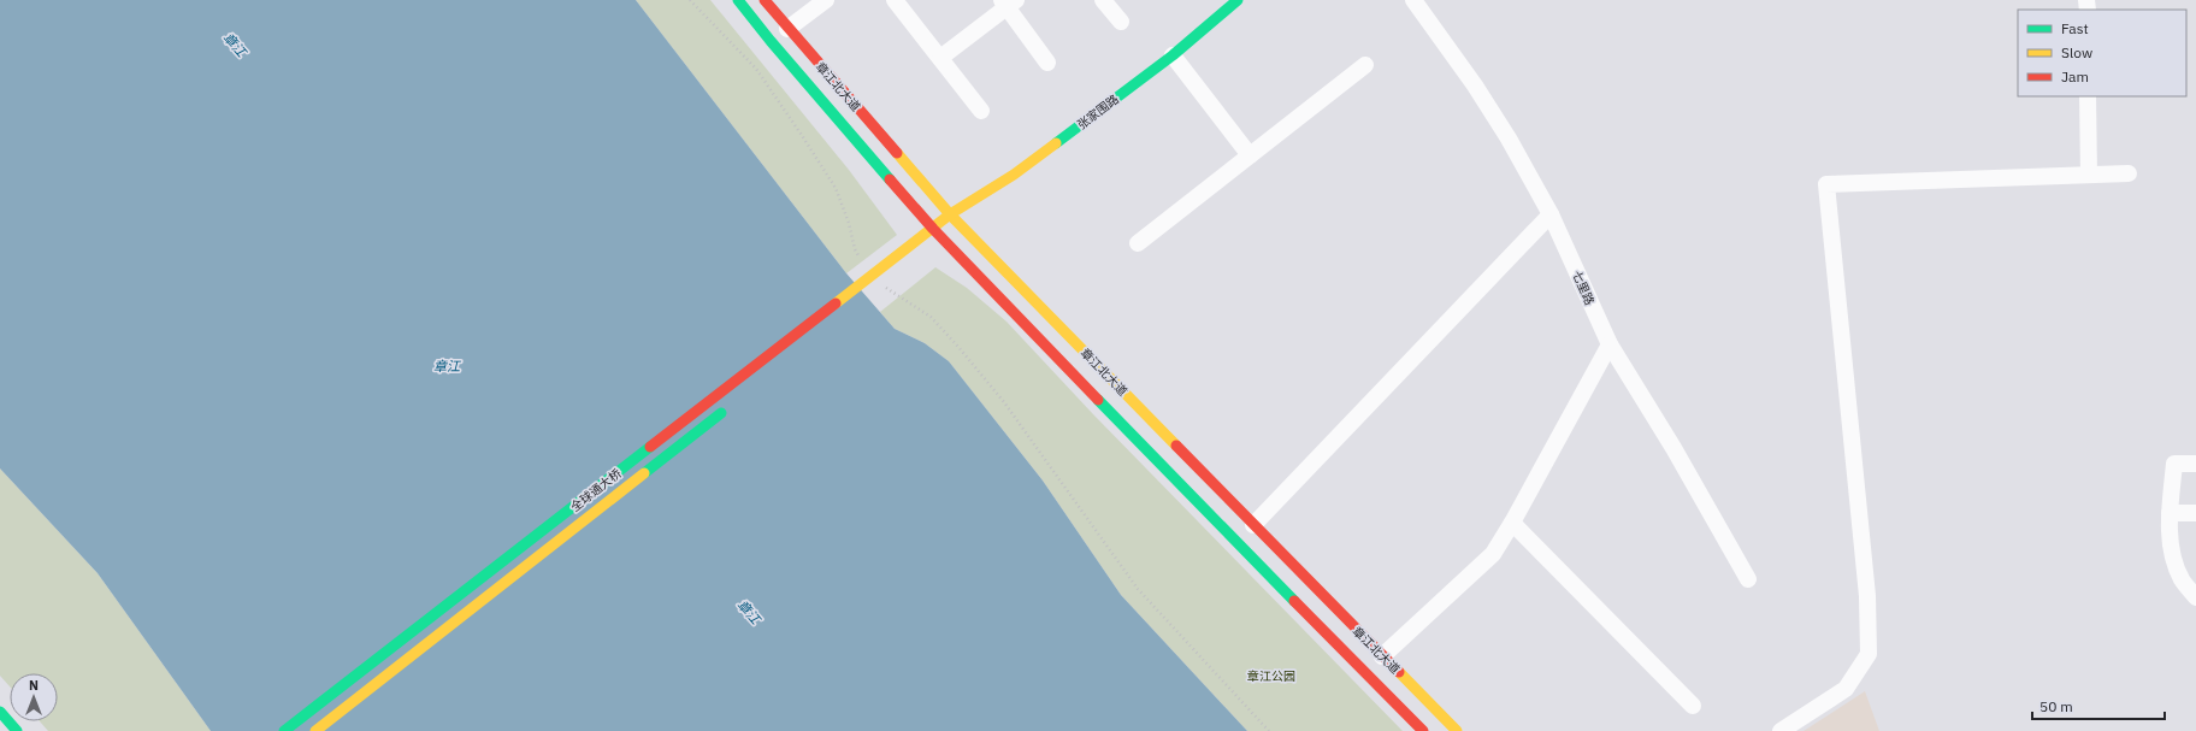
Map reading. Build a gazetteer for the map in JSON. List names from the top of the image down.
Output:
{
  "streets": {
    "main road": ["章江北大道", "张家围路", "全球通大桥"],
    "street": ["七里路"]
  },
  "crossings": [
    ["章江北大道", "张家围路"],
    ["章江北大道", "全球通大桥"],
    ["张家围路", "全球通大桥"]
  ],
  "water": ["章江"],
  "parks": ["章江公园"],
  "legend": ["Fast", "Slow", "Jam"],
  "scale_bar": "50 m",
  "north": "top"
}
